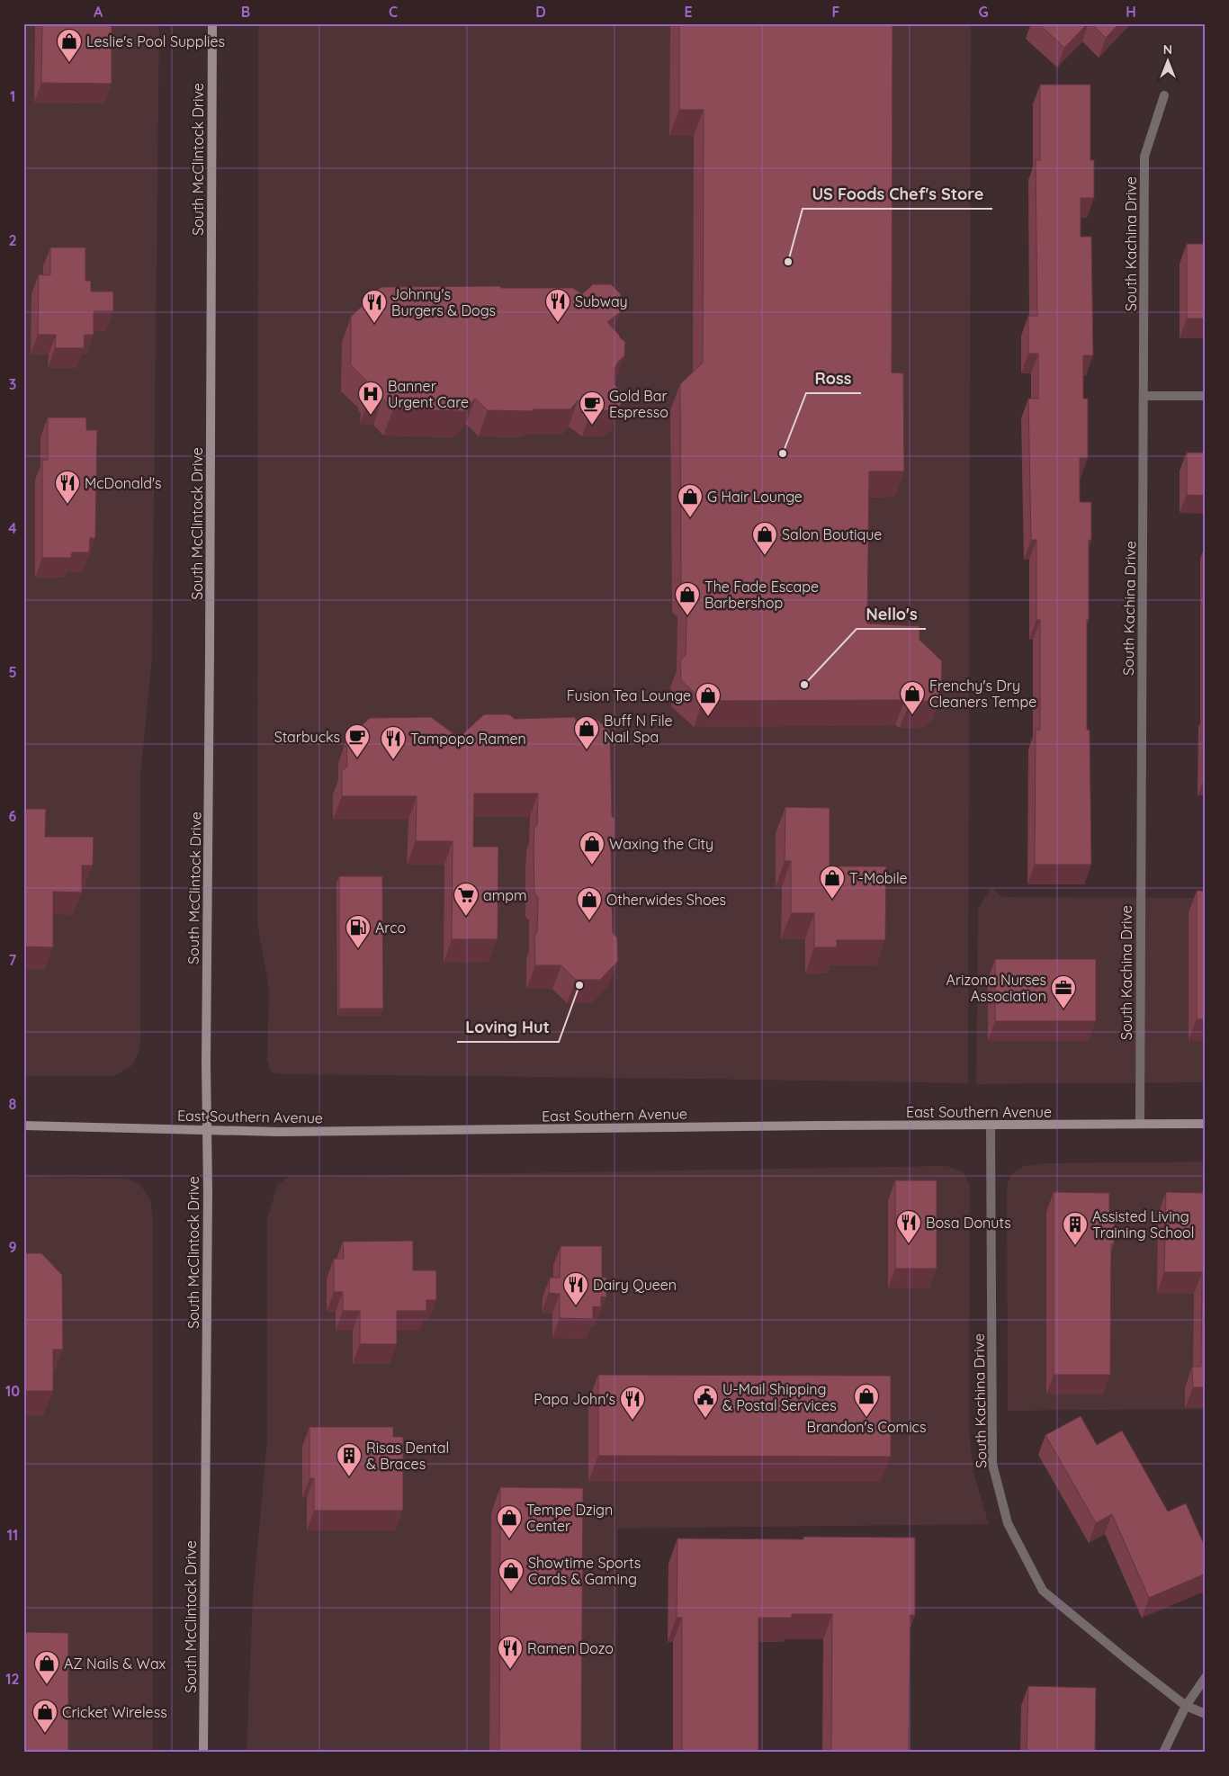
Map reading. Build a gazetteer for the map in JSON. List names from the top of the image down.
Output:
{
  "streets": {
    "main road": ["South McClintock Drive", "East Southern Avenue"],
    "street": ["South Kachina Drive"]
  },
  "crossings": [
    ["South McClintock Drive", "East Southern Avenue"],
    ["South Kachina Drive", "East Southern Avenue"]
  ],
  "places": {
    "shop": [
      "Leslie's Pool Supplies",
      "G Hair Lounge",
      "Salon Boutique",
      "The Fade Escape Barbershop",
      "Frenchy's Dry Cleaners Tempe",
      "Fusion Tea Lounge",
      "Buff N File Nail Spa",
      "Waxing the City",
      "T-Mobile",
      "Otherwides Shoes",
      "Brandon's Comics",
      "Tempe Dzign Center",
      "Showtime Sports Cards & Gaming",
      "AZ Nails & Wax",
      "Cricket Wireless"
    ],
    "other": [
      "US Foods Chef's Store",
      "Ross",
      "Nello's",
      "Loving Hut"
    ],
    "restaurant": [
      "Subway",
      "Johnny's Burgers & Dogs",
      "McDonald's",
      "Tampopo Ramen",
      "Bosa Donuts",
      "Dairy Queen",
      "Papa John's",
      "Ramen Dozo"
    ],
    "hospital": ["Banner Urgent Care"],
    "cafe": ["Gold Bar Espresso", "Starbucks"],
    "supermarket": ["ampm"],
    "fuel station": ["Arco"],
    "office": ["Arizona Nurses Association"],
    "building": ["Assisted Living Training School", "Risas Dental & Braces"],
    "public building": ["U-Mail Shipping & Postal Services"]
  },
  "north": "top",
  "grid": {
    "columns": [
      "A",
      "B",
      "C",
      "D",
      "E",
      "F",
      "G",
      "H"
    ],
    "rows": [
      "1",
      "2",
      "3",
      "4",
      "5",
      "6",
      "7",
      "8",
      "9",
      "10",
      "11",
      "12"
    ]
  }
}
